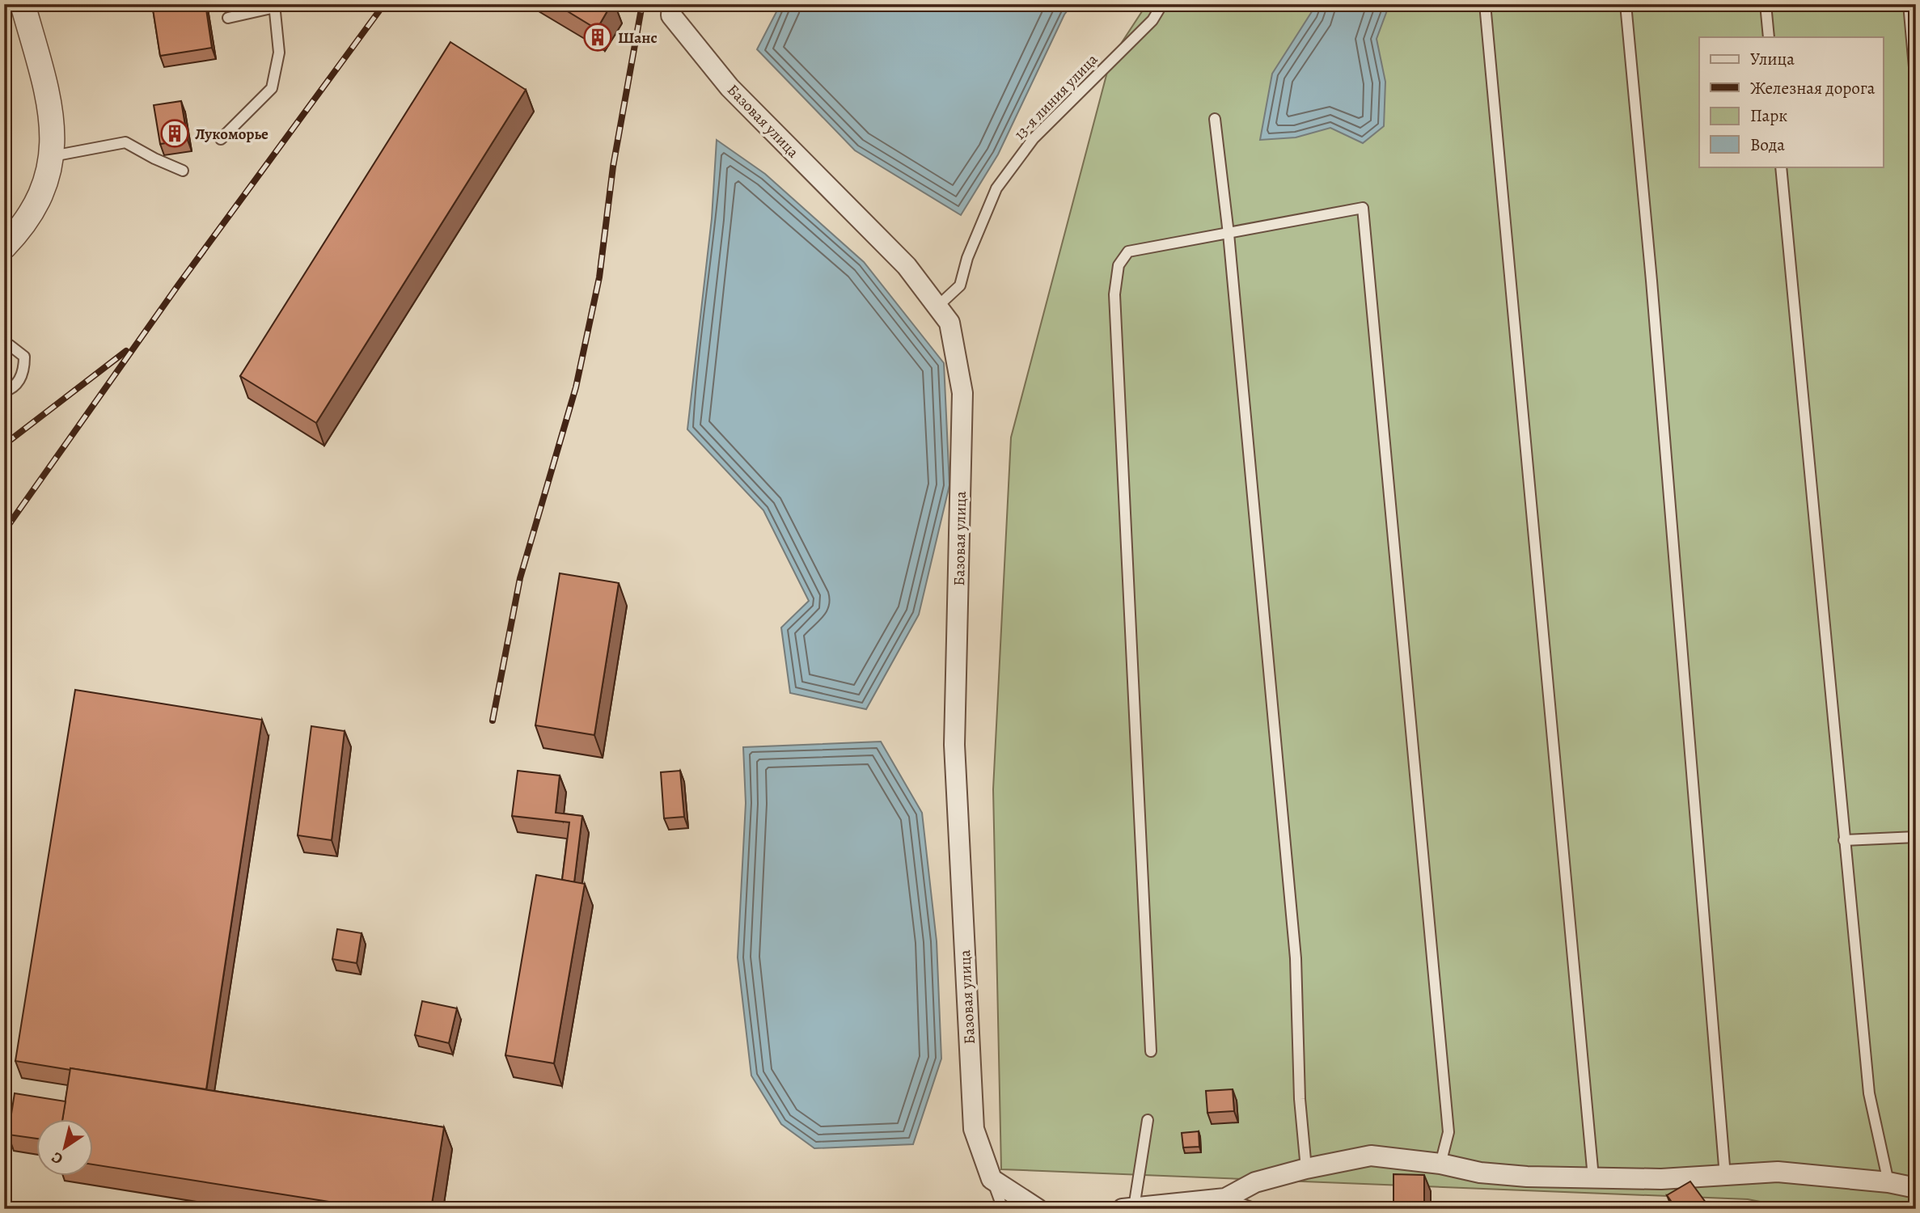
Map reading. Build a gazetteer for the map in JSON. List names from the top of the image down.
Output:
{
  "streets": {
    "street": ["Базовая улица"],
    "lane": ["13-я линия улица"]
  },
  "crossings": [
    ["13-я линия улица", "Базовая улица"]
  ],
  "places": {
    "building": ["Шанс", "Лукоморье"]
  },
  "legend": [
    "Улица",
    "Железная дорога",
    "Парк",
    "Вода"
  ],
  "north": "bottom left"
}
